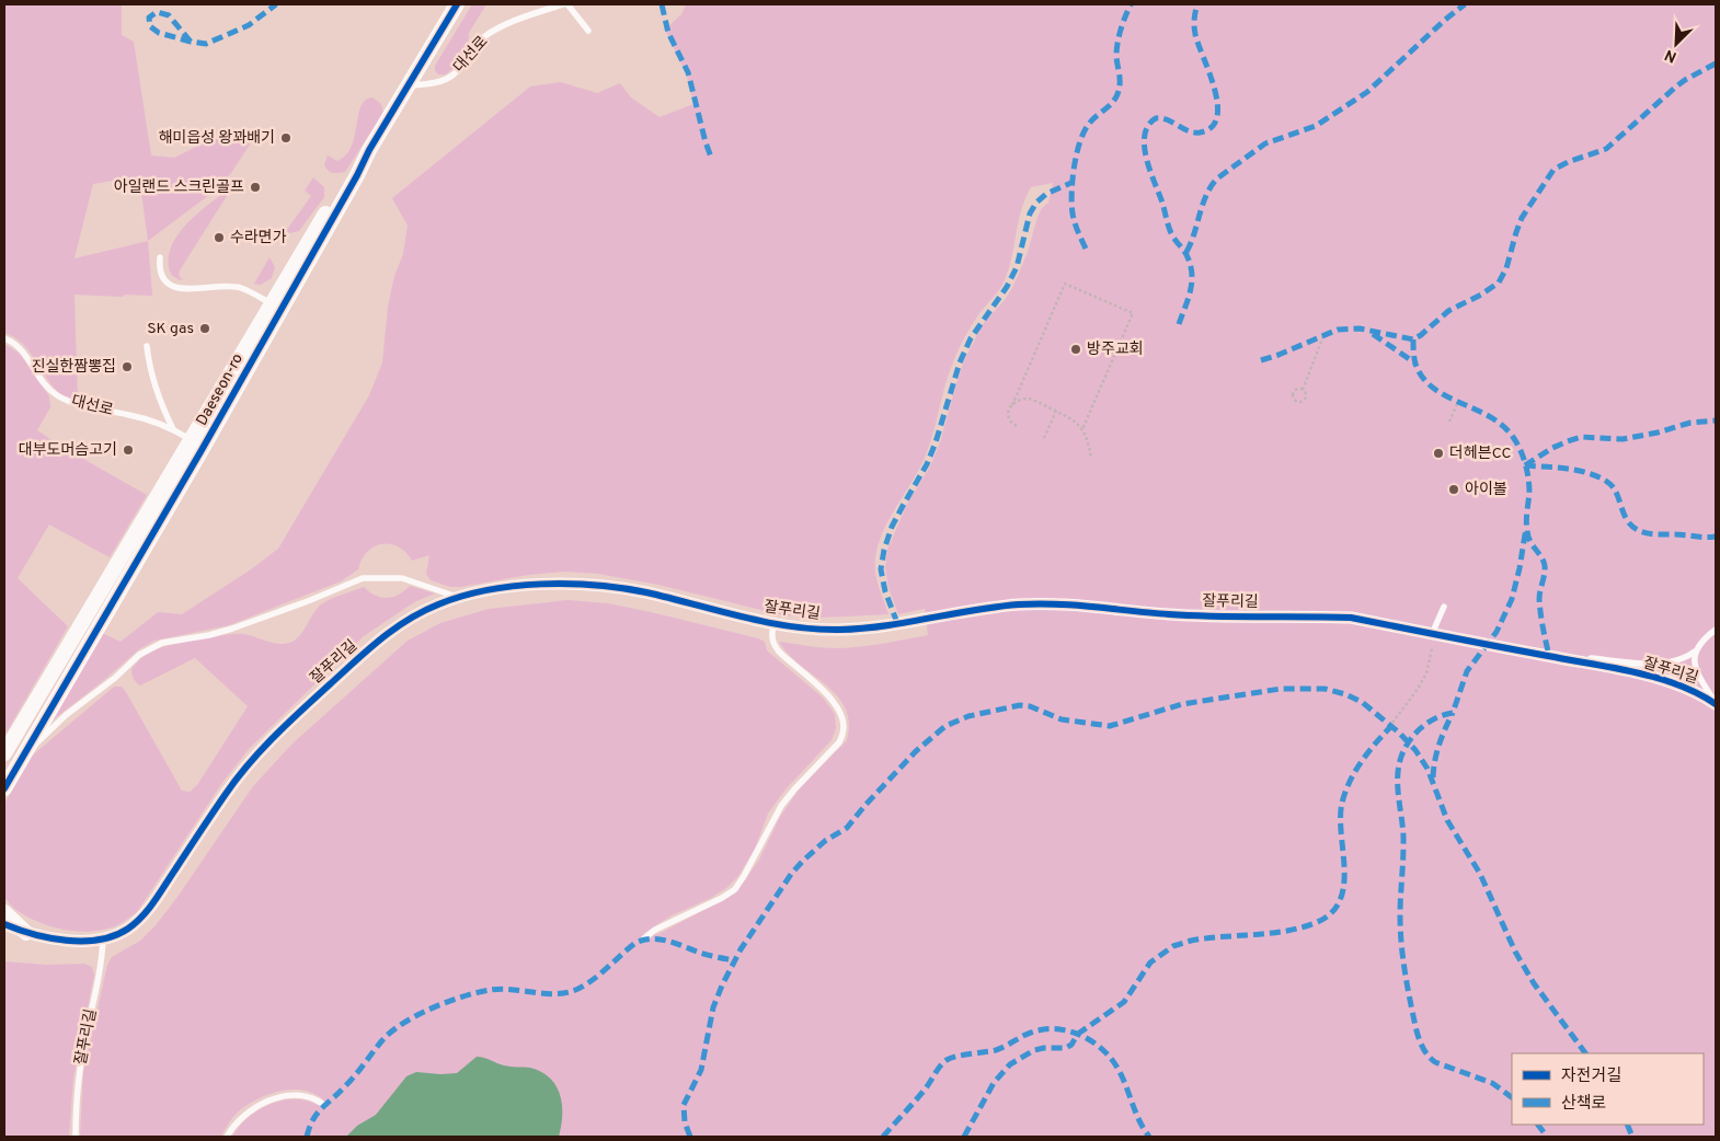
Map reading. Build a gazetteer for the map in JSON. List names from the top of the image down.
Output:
{
  "streets": {
    "street": ["Daeseon-ro", "잘푸리길"],
    "lane": ["대선로"]
  },
  "crossings": [
    ["대선로", "Daeseon-ro"]
  ],
  "places": [
    "해미읍성 왕꽈배기",
    "아일랜드 스크린골프",
    "수라면가",
    "SK gas",
    "방주교회",
    "진실한짬뽕집",
    "대부도머슴고기",
    "더헤븐CC",
    "아이볼"
  ],
  "legend": ["자전거길", "산책로"],
  "north": "bottom left"
}
